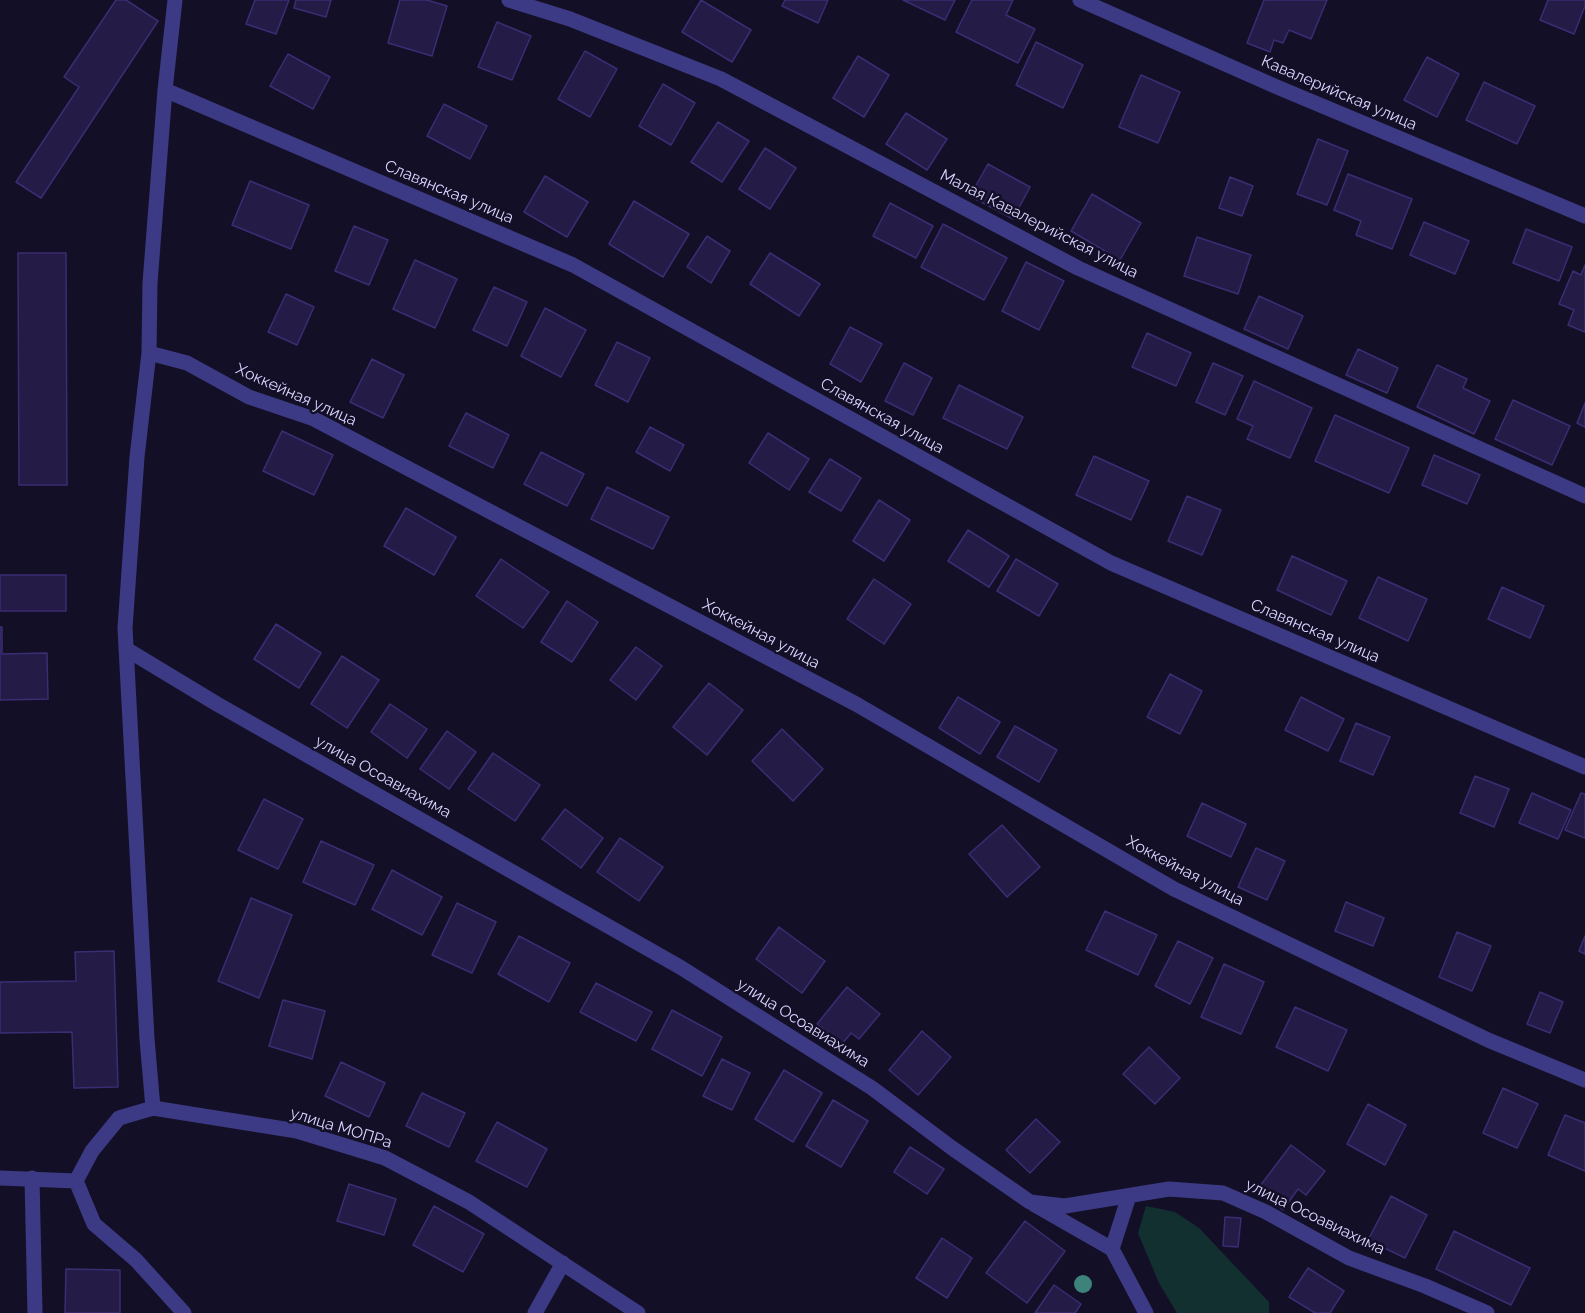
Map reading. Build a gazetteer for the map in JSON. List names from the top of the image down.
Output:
{
  "streets": {
    "street": [
      "Кавалерийская улица",
      "Славянская улица",
      "Малая Кавалерийская улица",
      "Хоккейная улица",
      "улица Осоавиахима",
      "улица МОПРа"
    ]
  }
}
